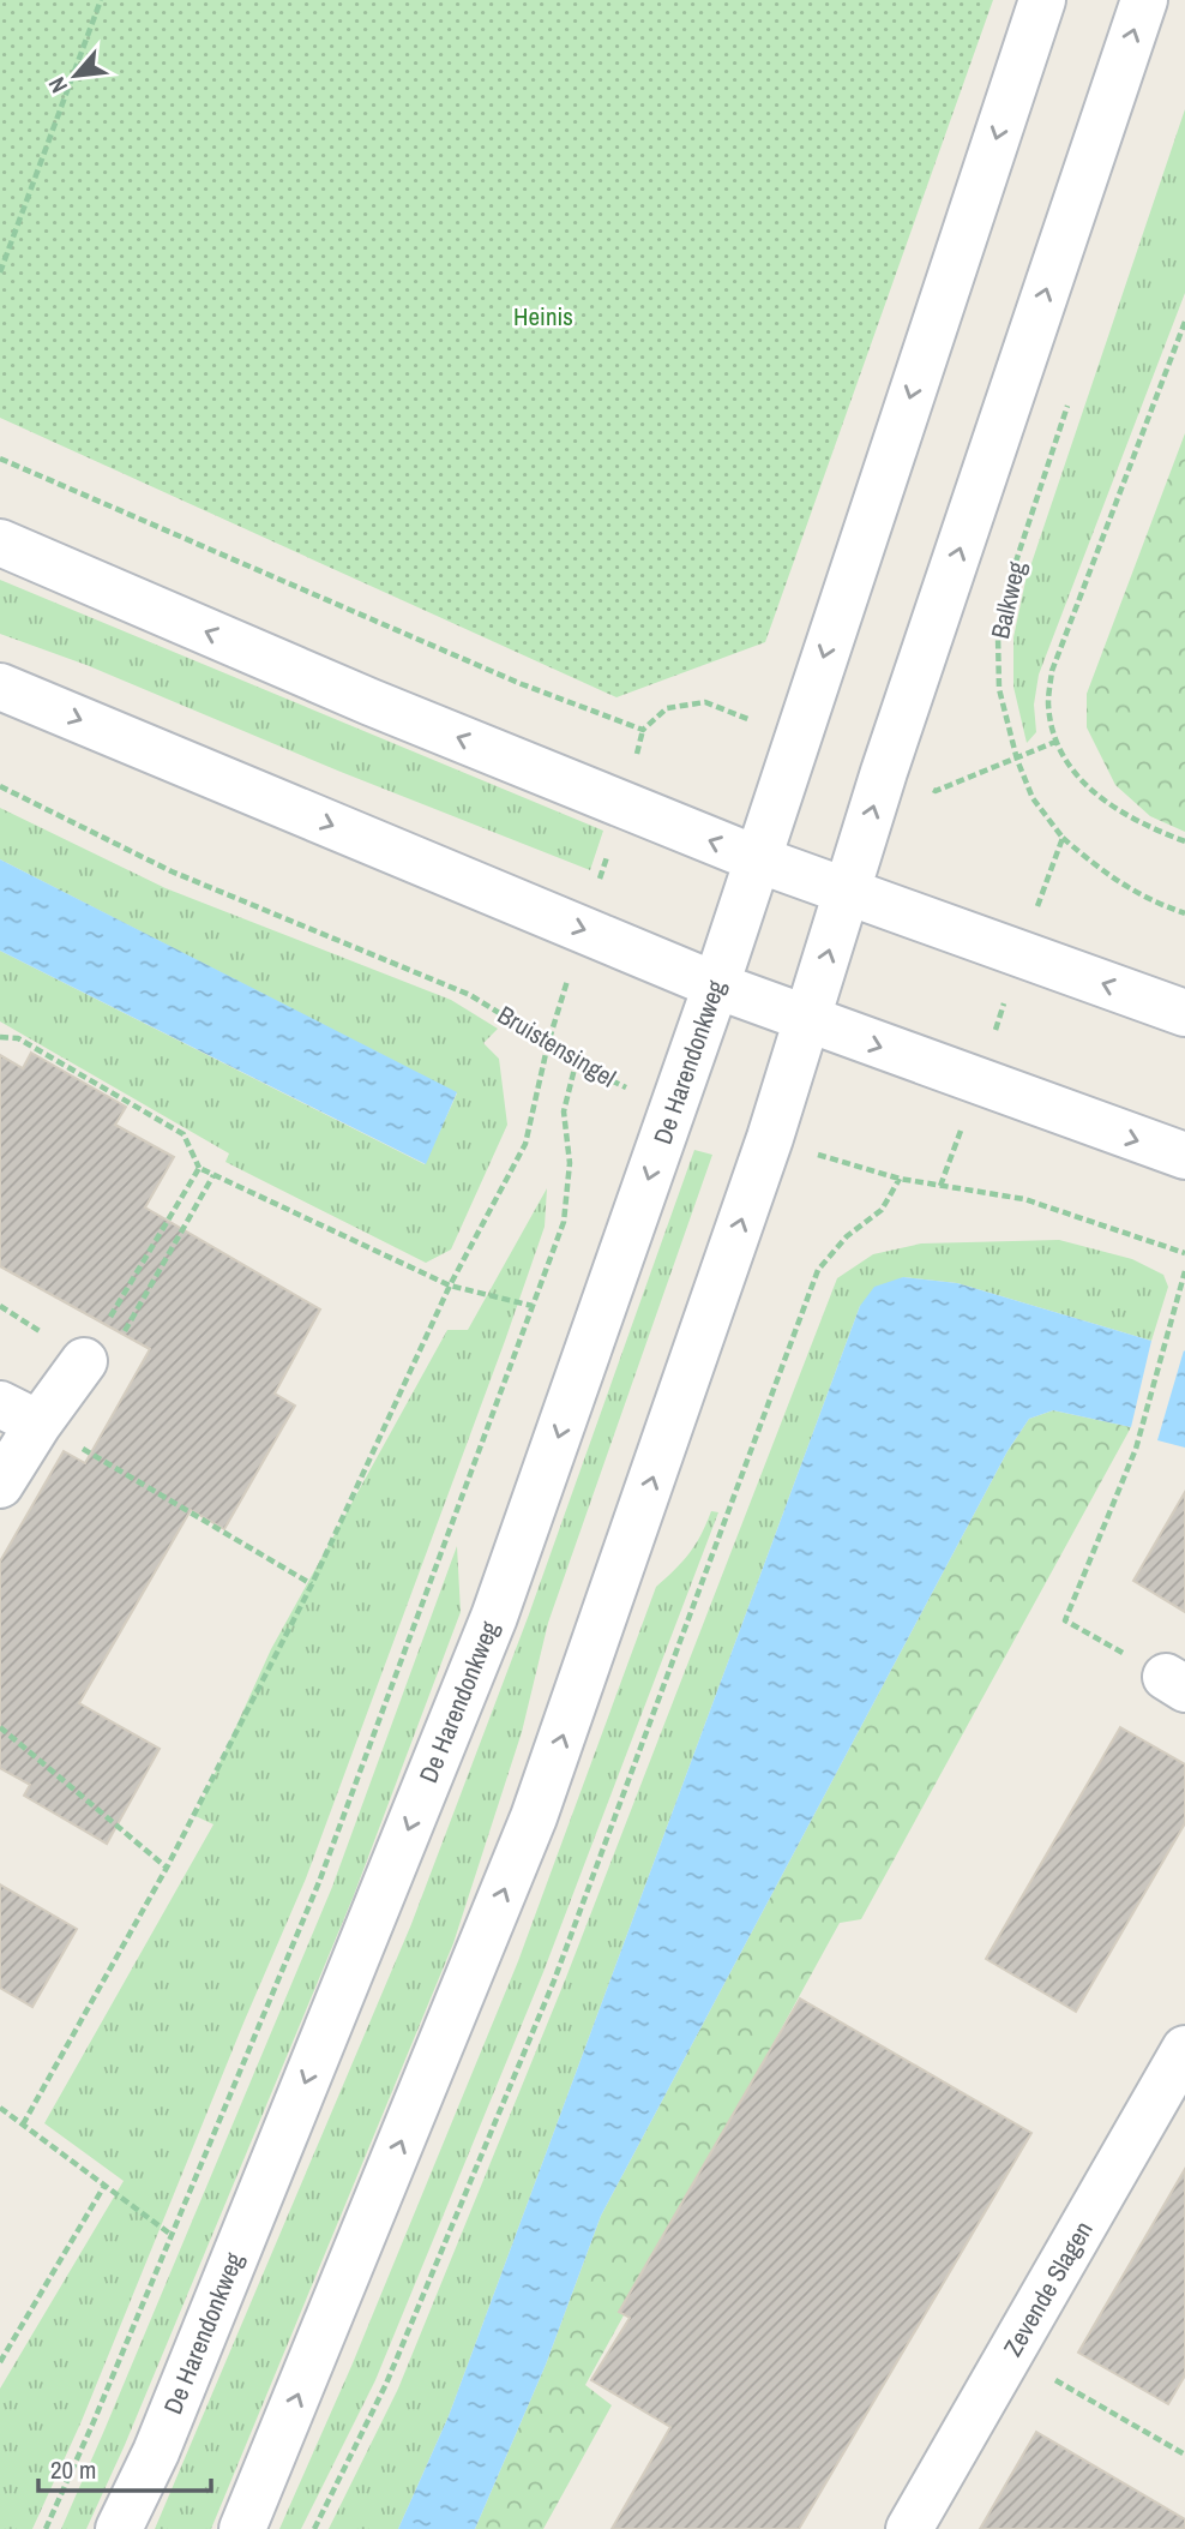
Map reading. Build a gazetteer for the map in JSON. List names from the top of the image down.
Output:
{
  "streets": {
    "main road": ["De Harendonkweg", "Zevende Slagen"],
    "path": ["Balkweg", "Bruistensingel"]
  },
  "crossings": [
    ["Bruistensingel", "De Harendonkweg"]
  ],
  "parks": ["Heinis"],
  "scale_bar": "20 m",
  "north": "bottom left"
}
